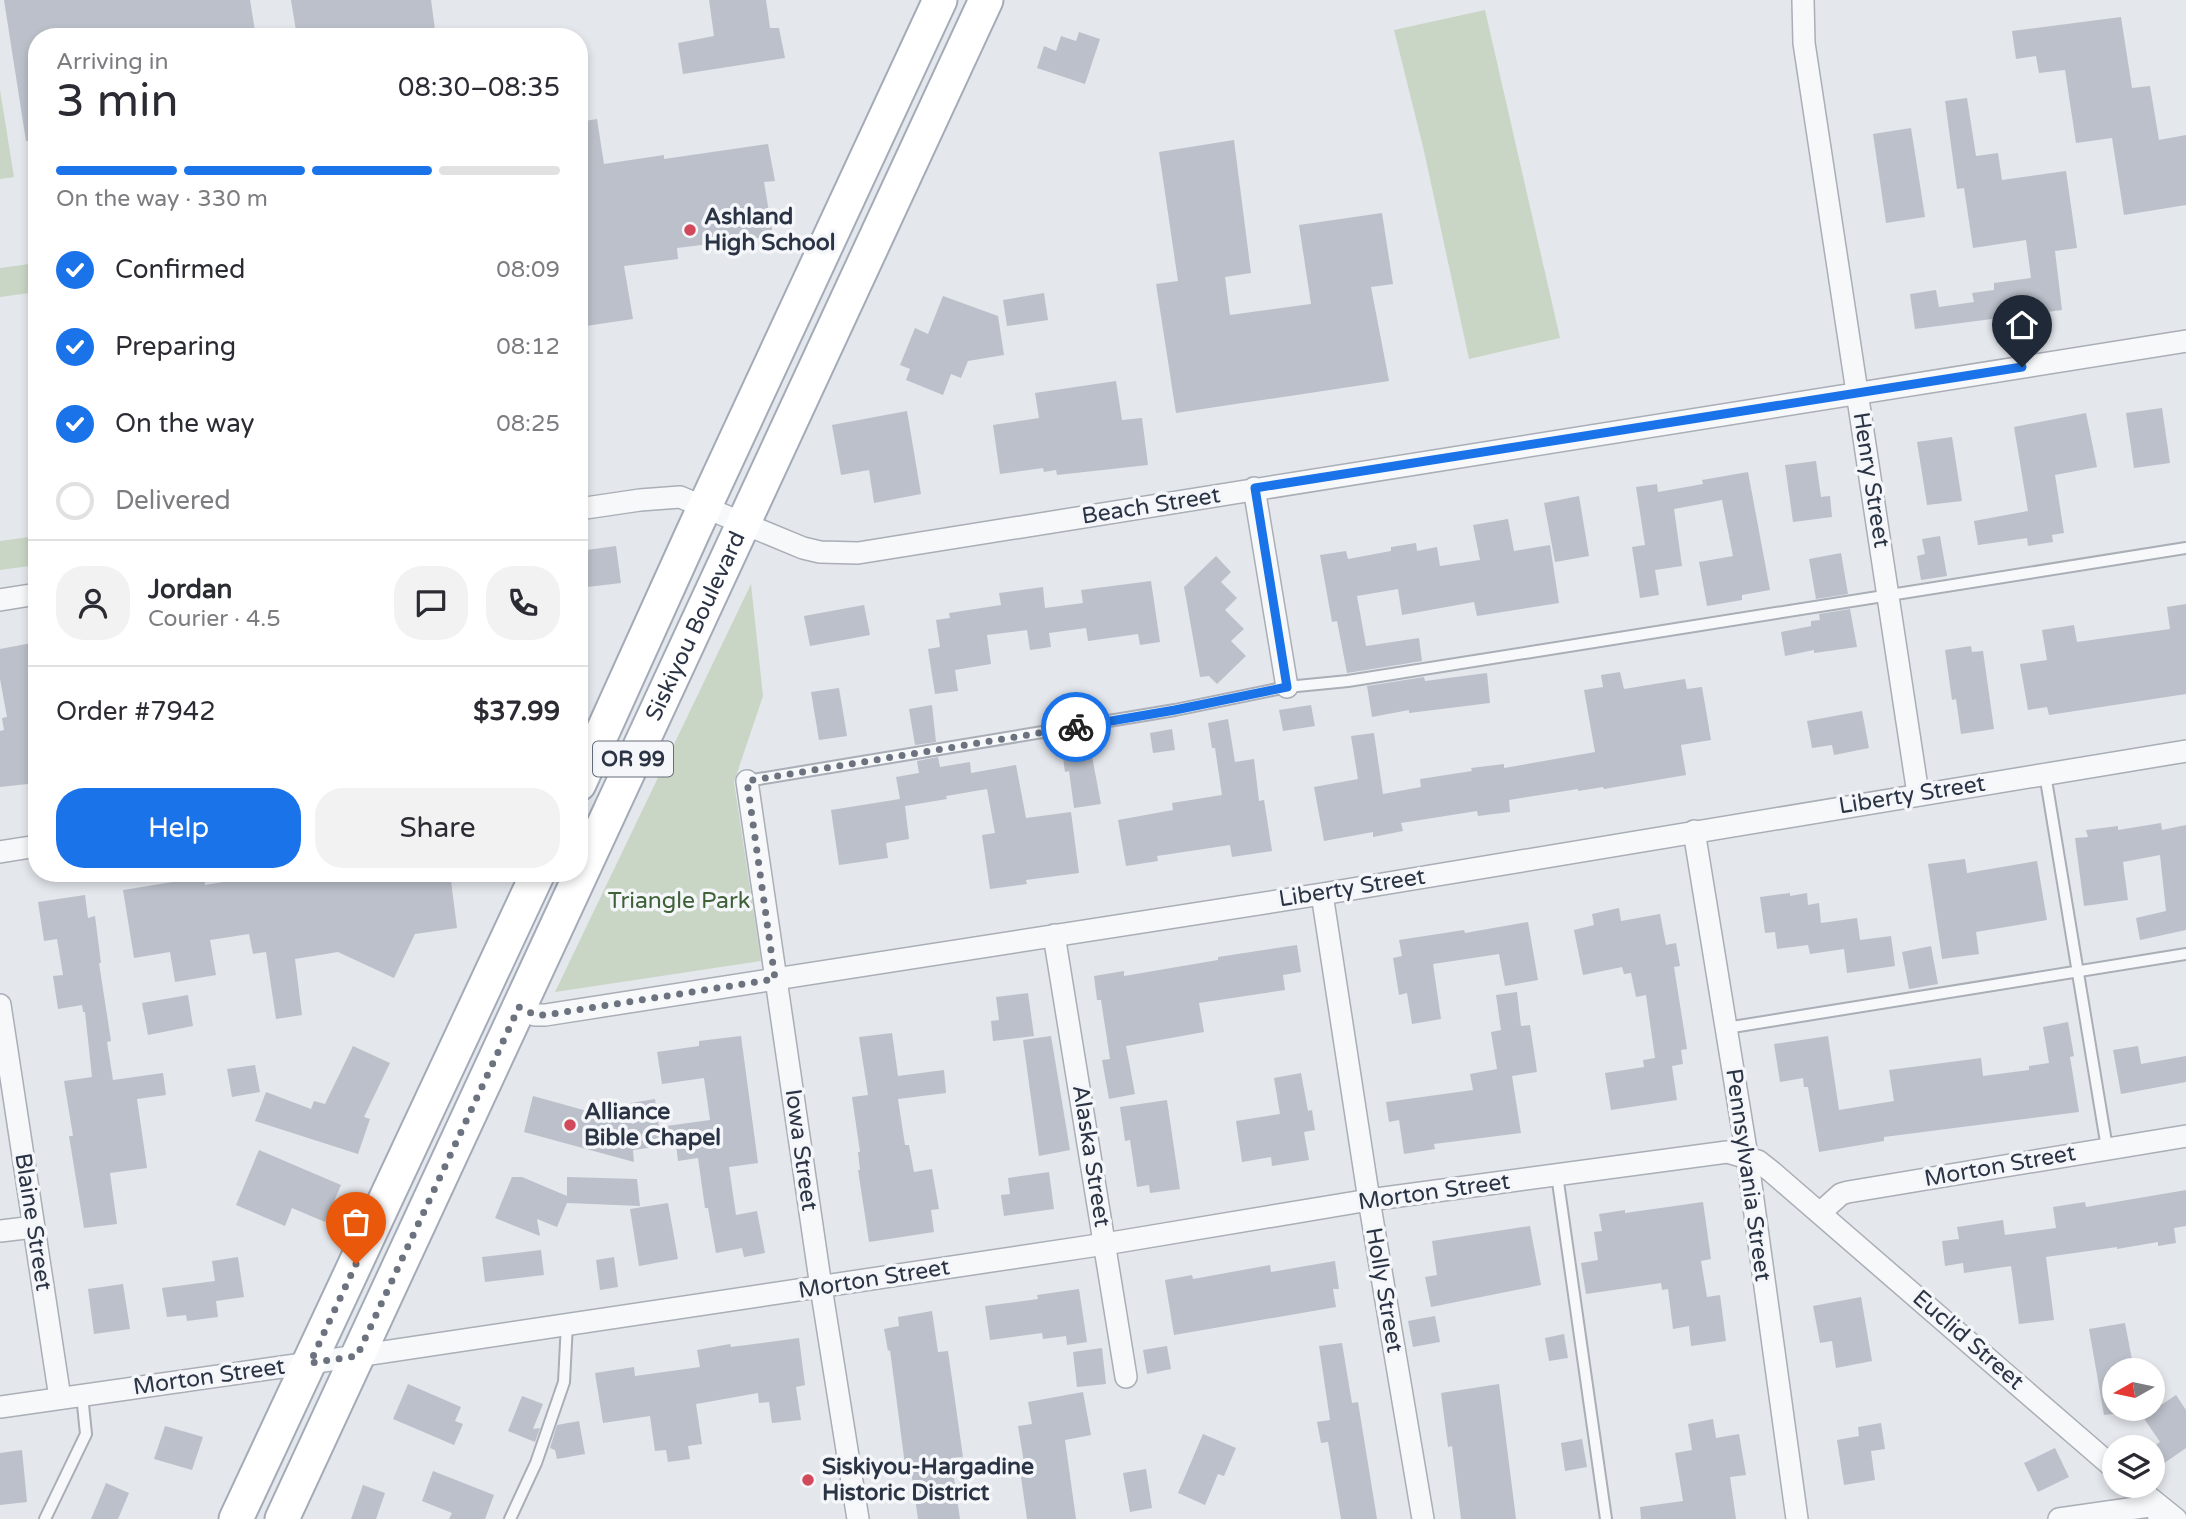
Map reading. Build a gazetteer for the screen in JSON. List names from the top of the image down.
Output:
{
  "streets": {
    "main road": ["Siskiyou Boulevard", "OR 99"],
    "street": [
      "Henry Street",
      "Beach Street",
      "Liberty Street",
      "Iowa Street",
      "Alaska Street",
      "Morton Street",
      "Pennsylvania Street",
      "Blaine Street",
      "Holly Street",
      "Euclid Street"
    ]
  },
  "crossings": [
    ["Henry Street", "Beach Street"],
    ["Henry Street", "Liberty Street"],
    ["Beach Street", "Siskiyou Boulevard"],
    ["Siskiyou Boulevard", "Liberty Street"],
    ["Siskiyou Boulevard", "Morton Street"],
    ["Liberty Street", "Iowa Street"],
    ["Liberty Street", "Alaska Street"],
    ["Liberty Street", "Pennsylvania Street"],
    ["Liberty Street", "Holly Street"],
    ["Iowa Street", "Morton Street"],
    ["Alaska Street", "Morton Street"],
    ["Morton Street", "Pennsylvania Street"],
    ["Morton Street", "Blaine Street"],
    ["Morton Street", "Holly Street"],
    ["Morton Street", "Euclid Street"],
    ["Pennsylvania Street", "Euclid Street"]
  ],
  "parks": ["Triangle Park"],
  "places": ["Ashland High School", "Alliance Bible Chapel", "Siskiyou-Hargadine Historic District"],
  "north": "left",
  "page": {
    "heading": ["3 min", "Arriving in", "08:30–08:35"],
    "panel": [
      "Jordan",
      "Courier · 4.5",
      "Order #7942",
      "$37.99"
    ],
    "bar": "On the way · 330 m",
    "list": [
      ["Confirmed", "08:09"],
      ["Preparing", "08:12"],
      ["On the way", "08:25"],
      "Delivered"
    ],
    "buttons": ["Help", "Share"]
  }
}
